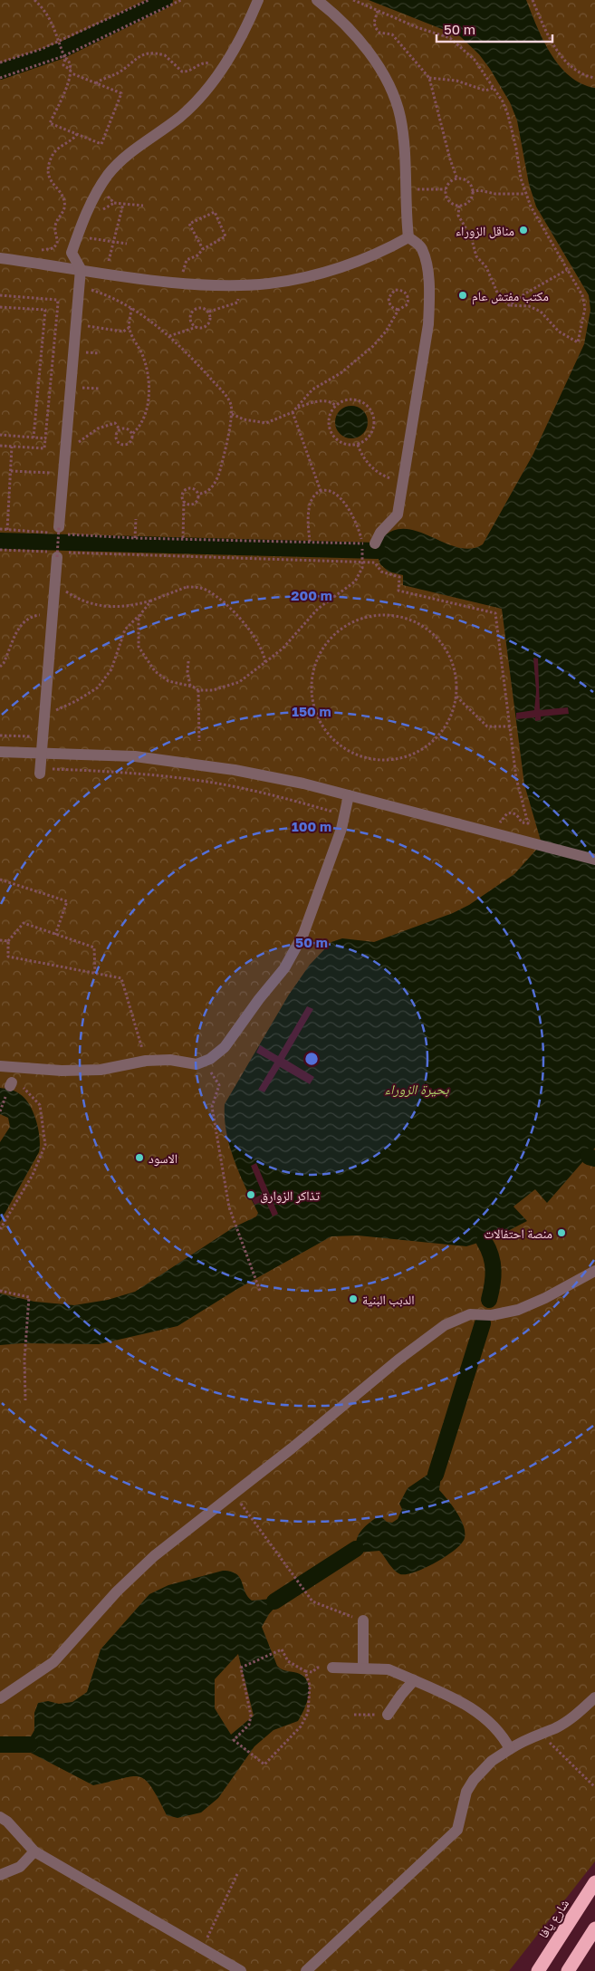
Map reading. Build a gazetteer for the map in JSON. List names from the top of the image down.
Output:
{
  "streets": {
    "highway": ["شارع يافا"]
  },
  "water": ["بحيرة الزوراء"],
  "places": [
    "مناقل الزوراء",
    "مكتب مفتش عام",
    "الاسود",
    "تذاكر الزوارق",
    "منصة احتفالات",
    "الدبب البنية"
  ],
  "scale_bar": "50 m",
  "rings": [
    "200 m",
    "150 m",
    "100 m",
    "50 m"
  ]
}
